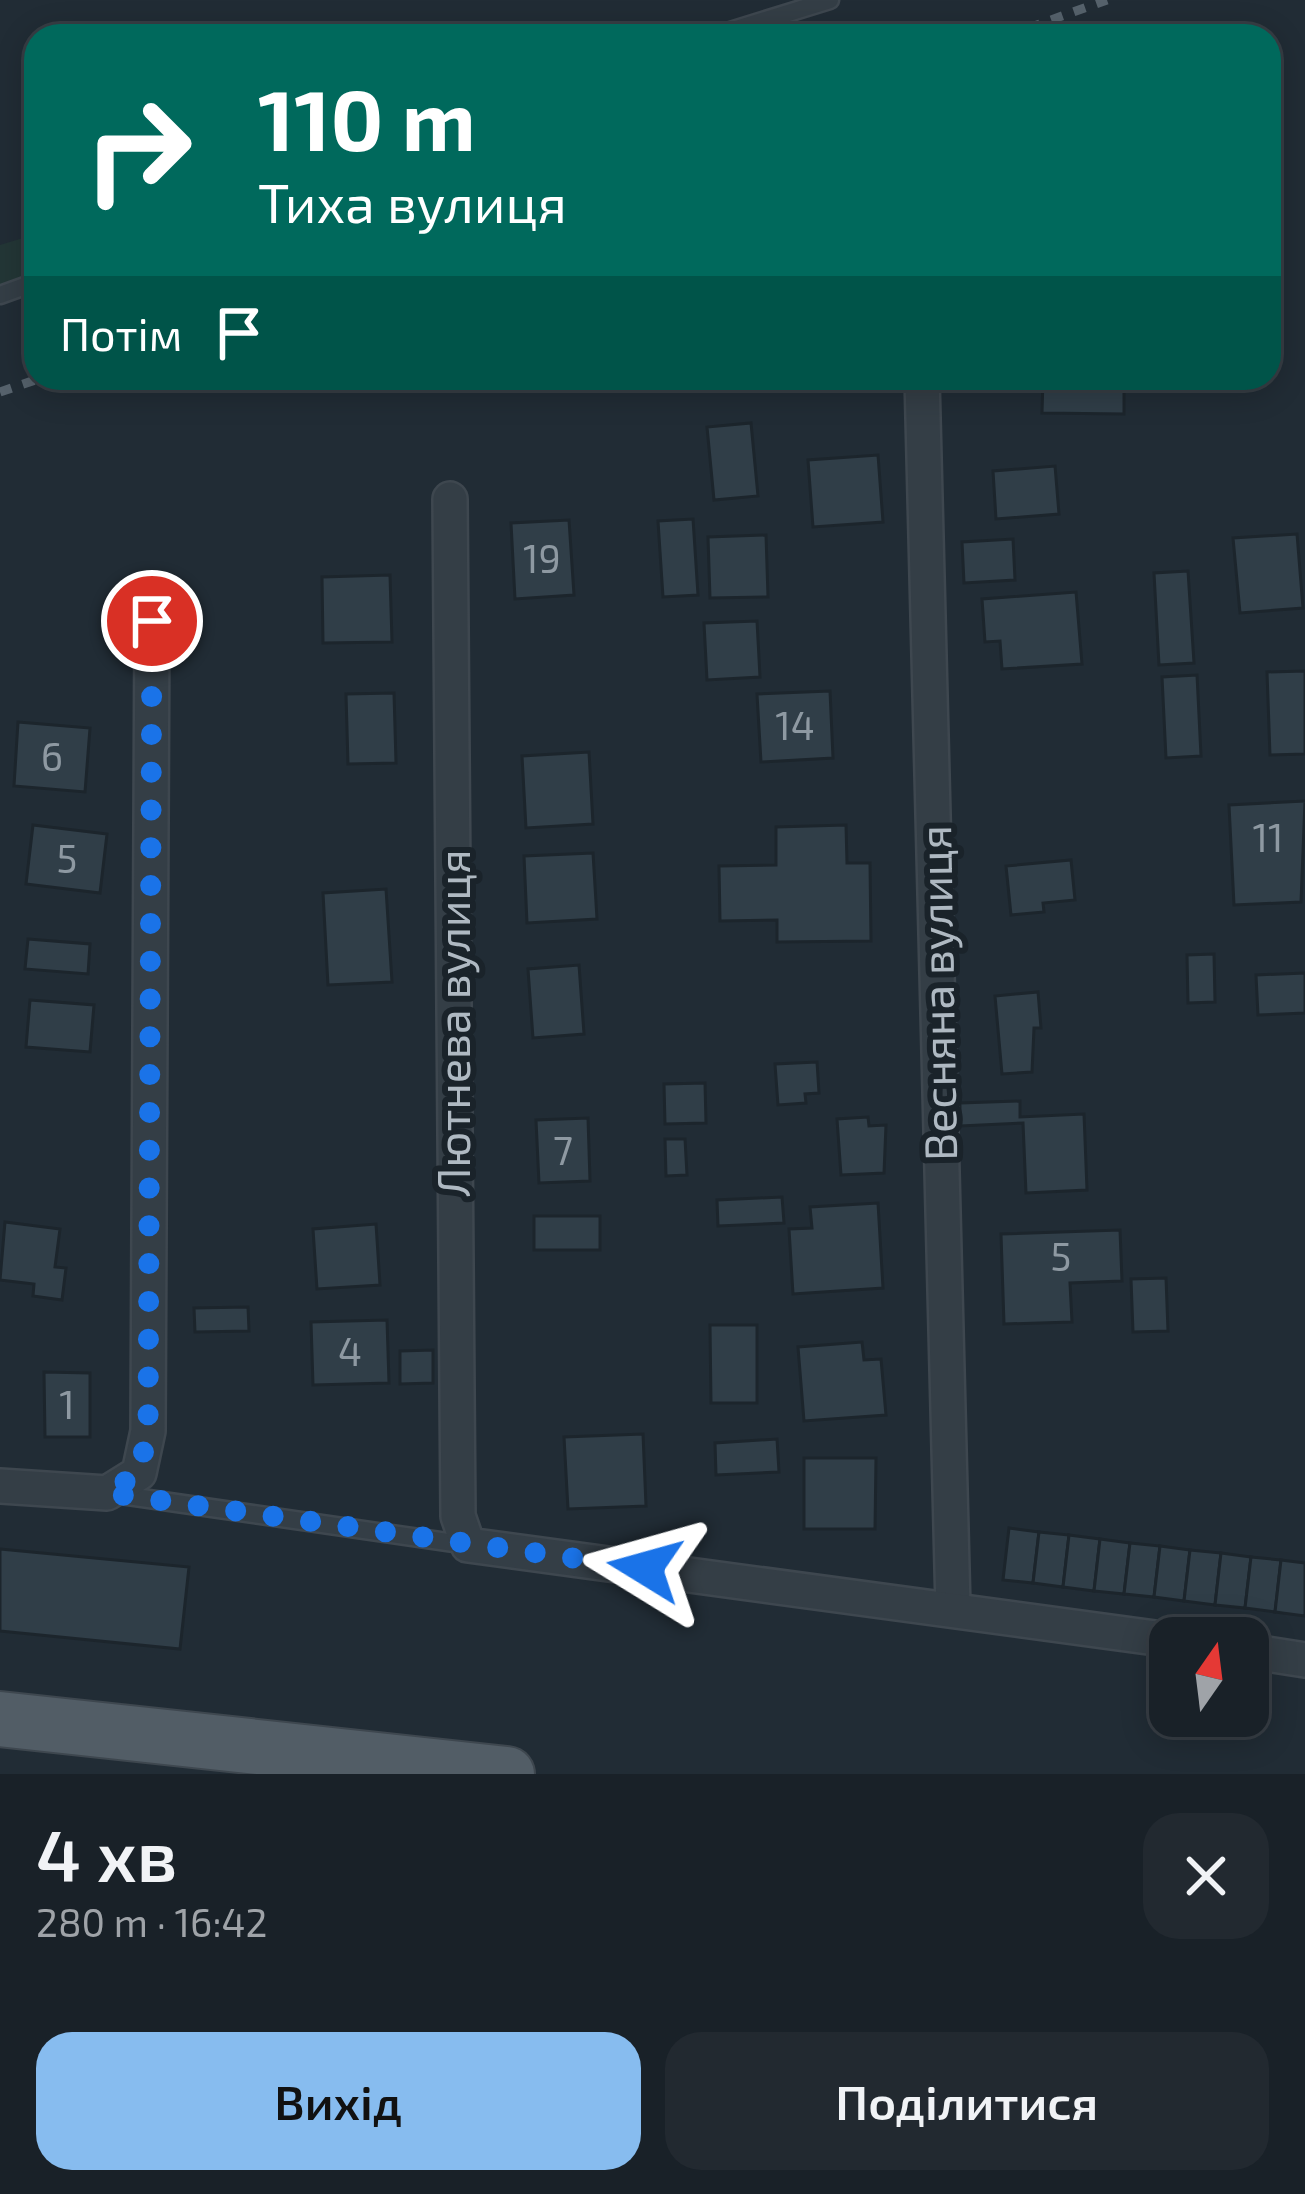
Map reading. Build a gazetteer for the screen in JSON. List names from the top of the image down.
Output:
{
  "streets": {
    "street": ["Весняна вулиця", "Лютнева вулиця"]
  },
  "house_numbers": [
    "19",
    "14",
    "6",
    "11",
    "5",
    "7",
    "5",
    "4",
    "1"
  ],
  "north": "top",
  "page": {
    "turn": ["110 m", "Тиха вулиця"],
    "then": "Потім",
    "heading": ["4 хв", "280 m · 16:42"],
    "buttons": ["Вихід", "Поділитися"]
  }
}
